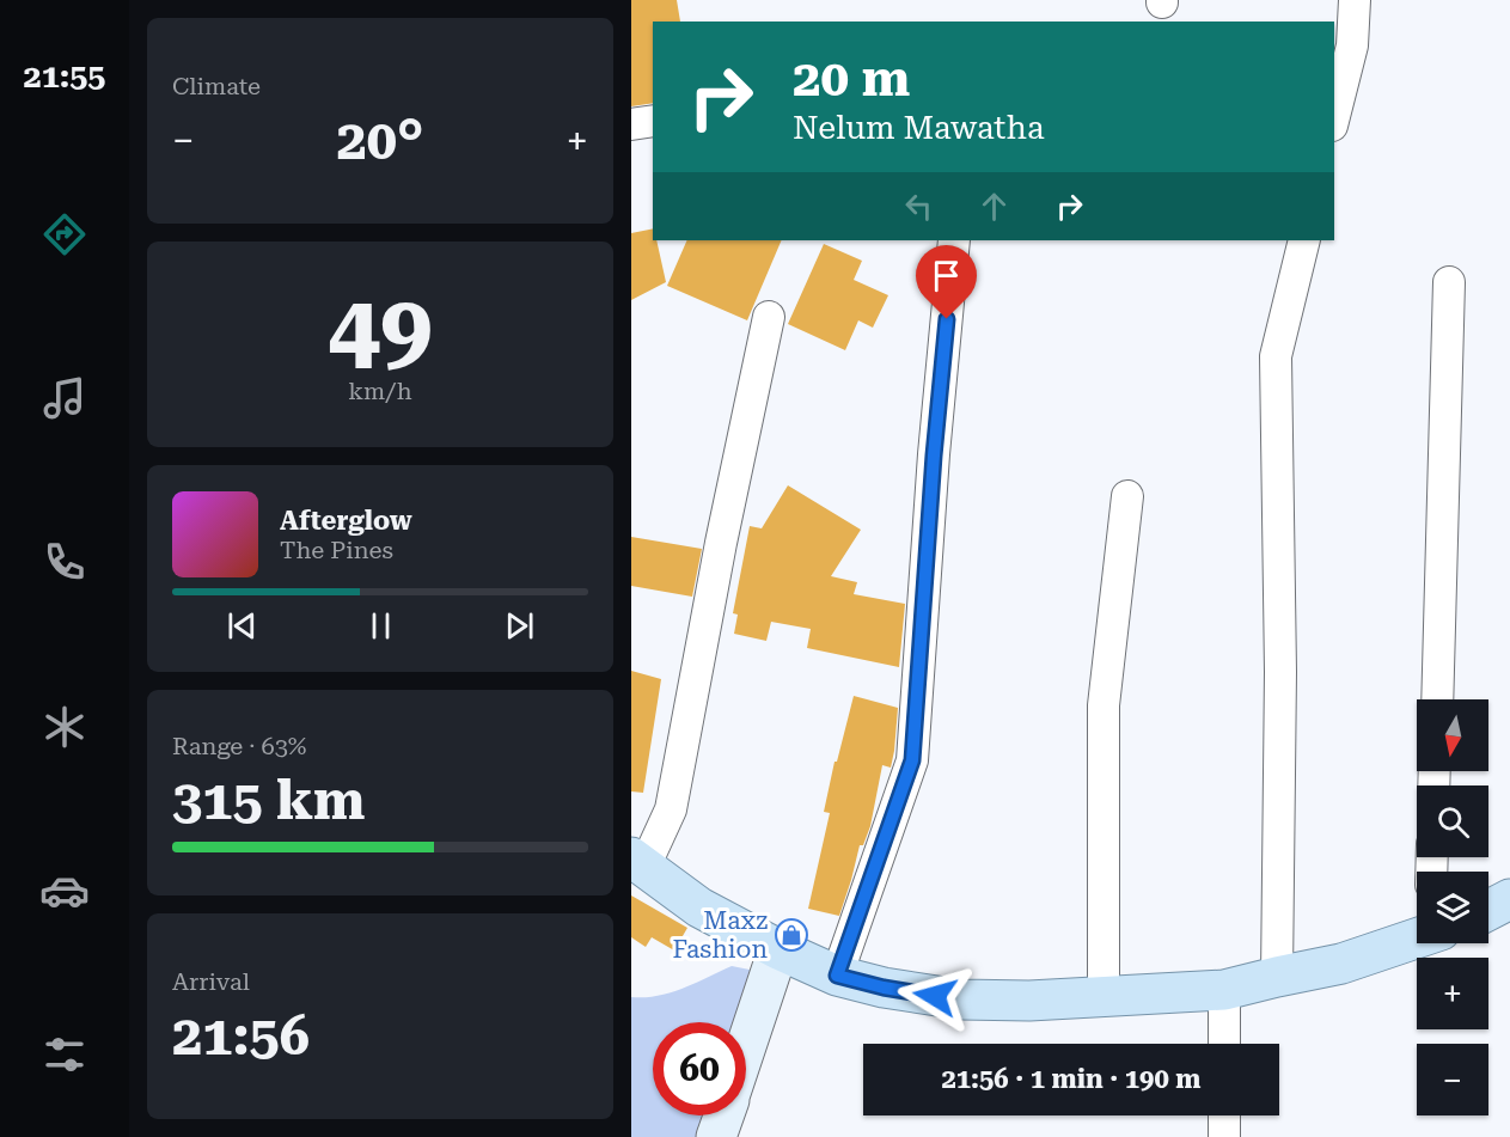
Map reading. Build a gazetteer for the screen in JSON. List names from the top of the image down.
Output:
{
  "places": {
    "shop": ["Maxz Fashion"]
  },
  "north": "bottom",
  "page": {
    "tabs": "21:55",
    "tile": [
      "Climate",
      ["49", "km/h"],
      ["Range · 63%", "315 km"],
      ["Arrival", "21:56"]
    ],
    "turn": ["20 m", "Nelum Mawatha"],
    "heat": ["−", "20°", "+"],
    "song": ["Afterglow", "The Pines"],
    "map_buttons": ["+", "−"],
    "limit": "60",
    "trip": "21:56 · 1 min · 190 m"
  }
}
